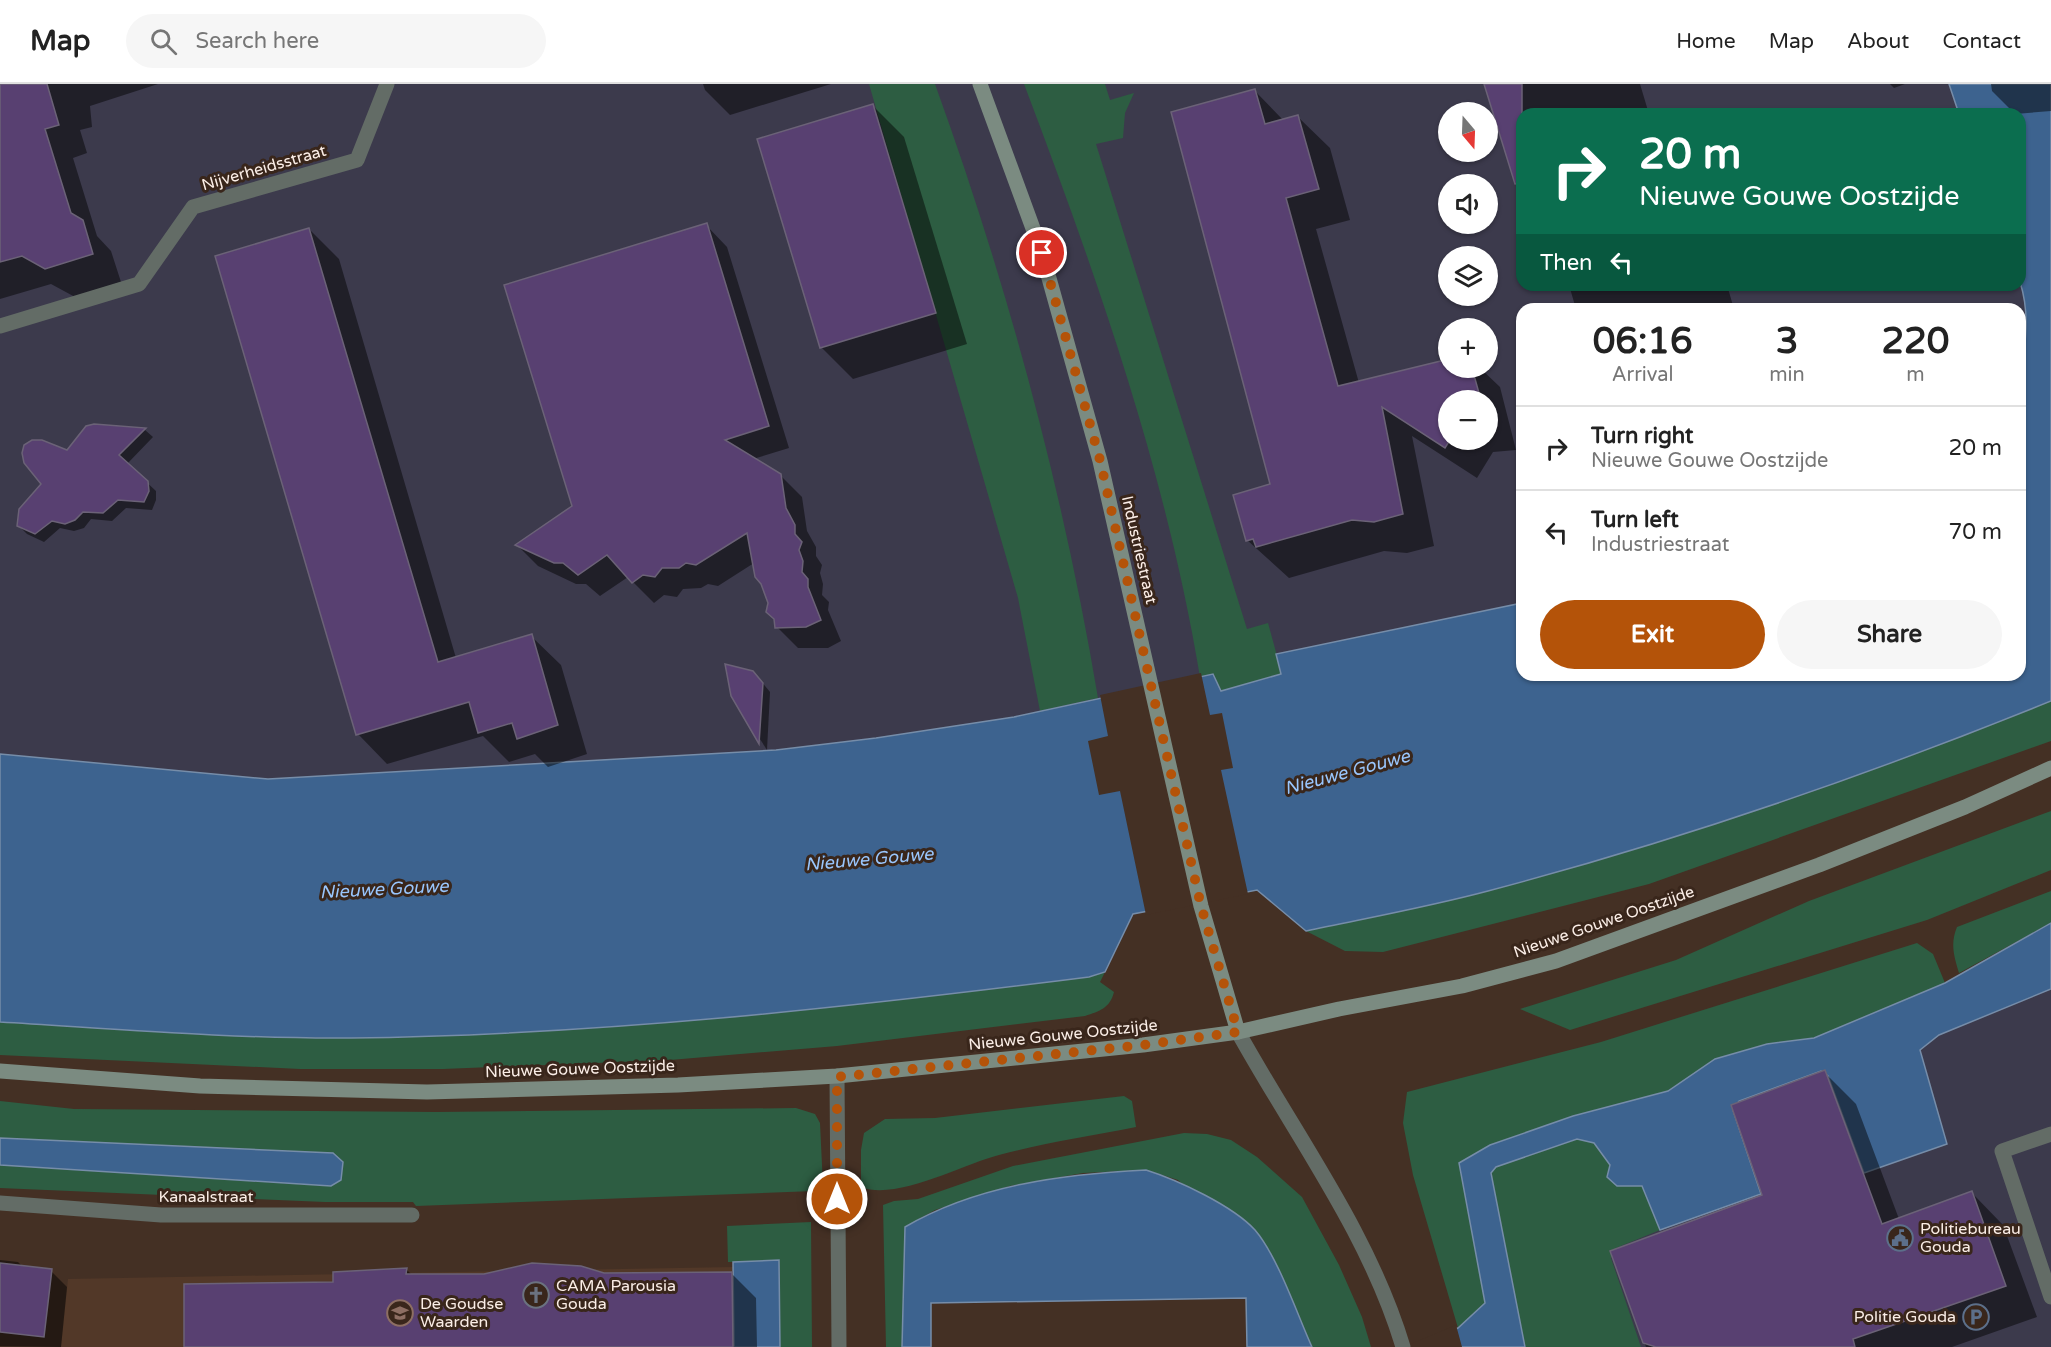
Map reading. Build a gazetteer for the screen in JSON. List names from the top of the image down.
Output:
{
  "streets": {
    "main road": ["Industriestraat", "Nieuwe Gouwe Oostzijde"],
    "street": ["Nijverheidsstraat", "Kanaalstraat"]
  },
  "crossings": [
    ["Industriestraat", "Nieuwe Gouwe Oostzijde"]
  ],
  "water": ["Nieuwe Gouwe"],
  "places": {
    "public building": ["Politiebureau Gouda"],
    "church": ["CAMA Parousia Gouda"],
    "school or university": ["De Goudse Waarden"],
    "parking": ["Politie Gouda"]
  },
  "north": "bottom",
  "page": {
    "header": "Map",
    "search": "Search here",
    "nav": [
      "Home",
      "Map",
      "About",
      "Contact"
    ],
    "map_buttons": ["+", "−"],
    "turn": ["20 m", "Nieuwe Gouwe Oostzijde"],
    "then": "Then",
    "eta": [
      "06:16",
      "Arrival",
      "3",
      "min",
      "220",
      "m"
    ],
    "list": [
      {
        "name": "Turn right",
        "note": "Nieuwe Gouwe Oostzijde",
        "value": "20 m"
      },
      {
        "name": "Turn left",
        "note": "Industriestraat",
        "value": "70 m"
      }
    ],
    "buttons": ["Exit", "Share"]
  }
}
